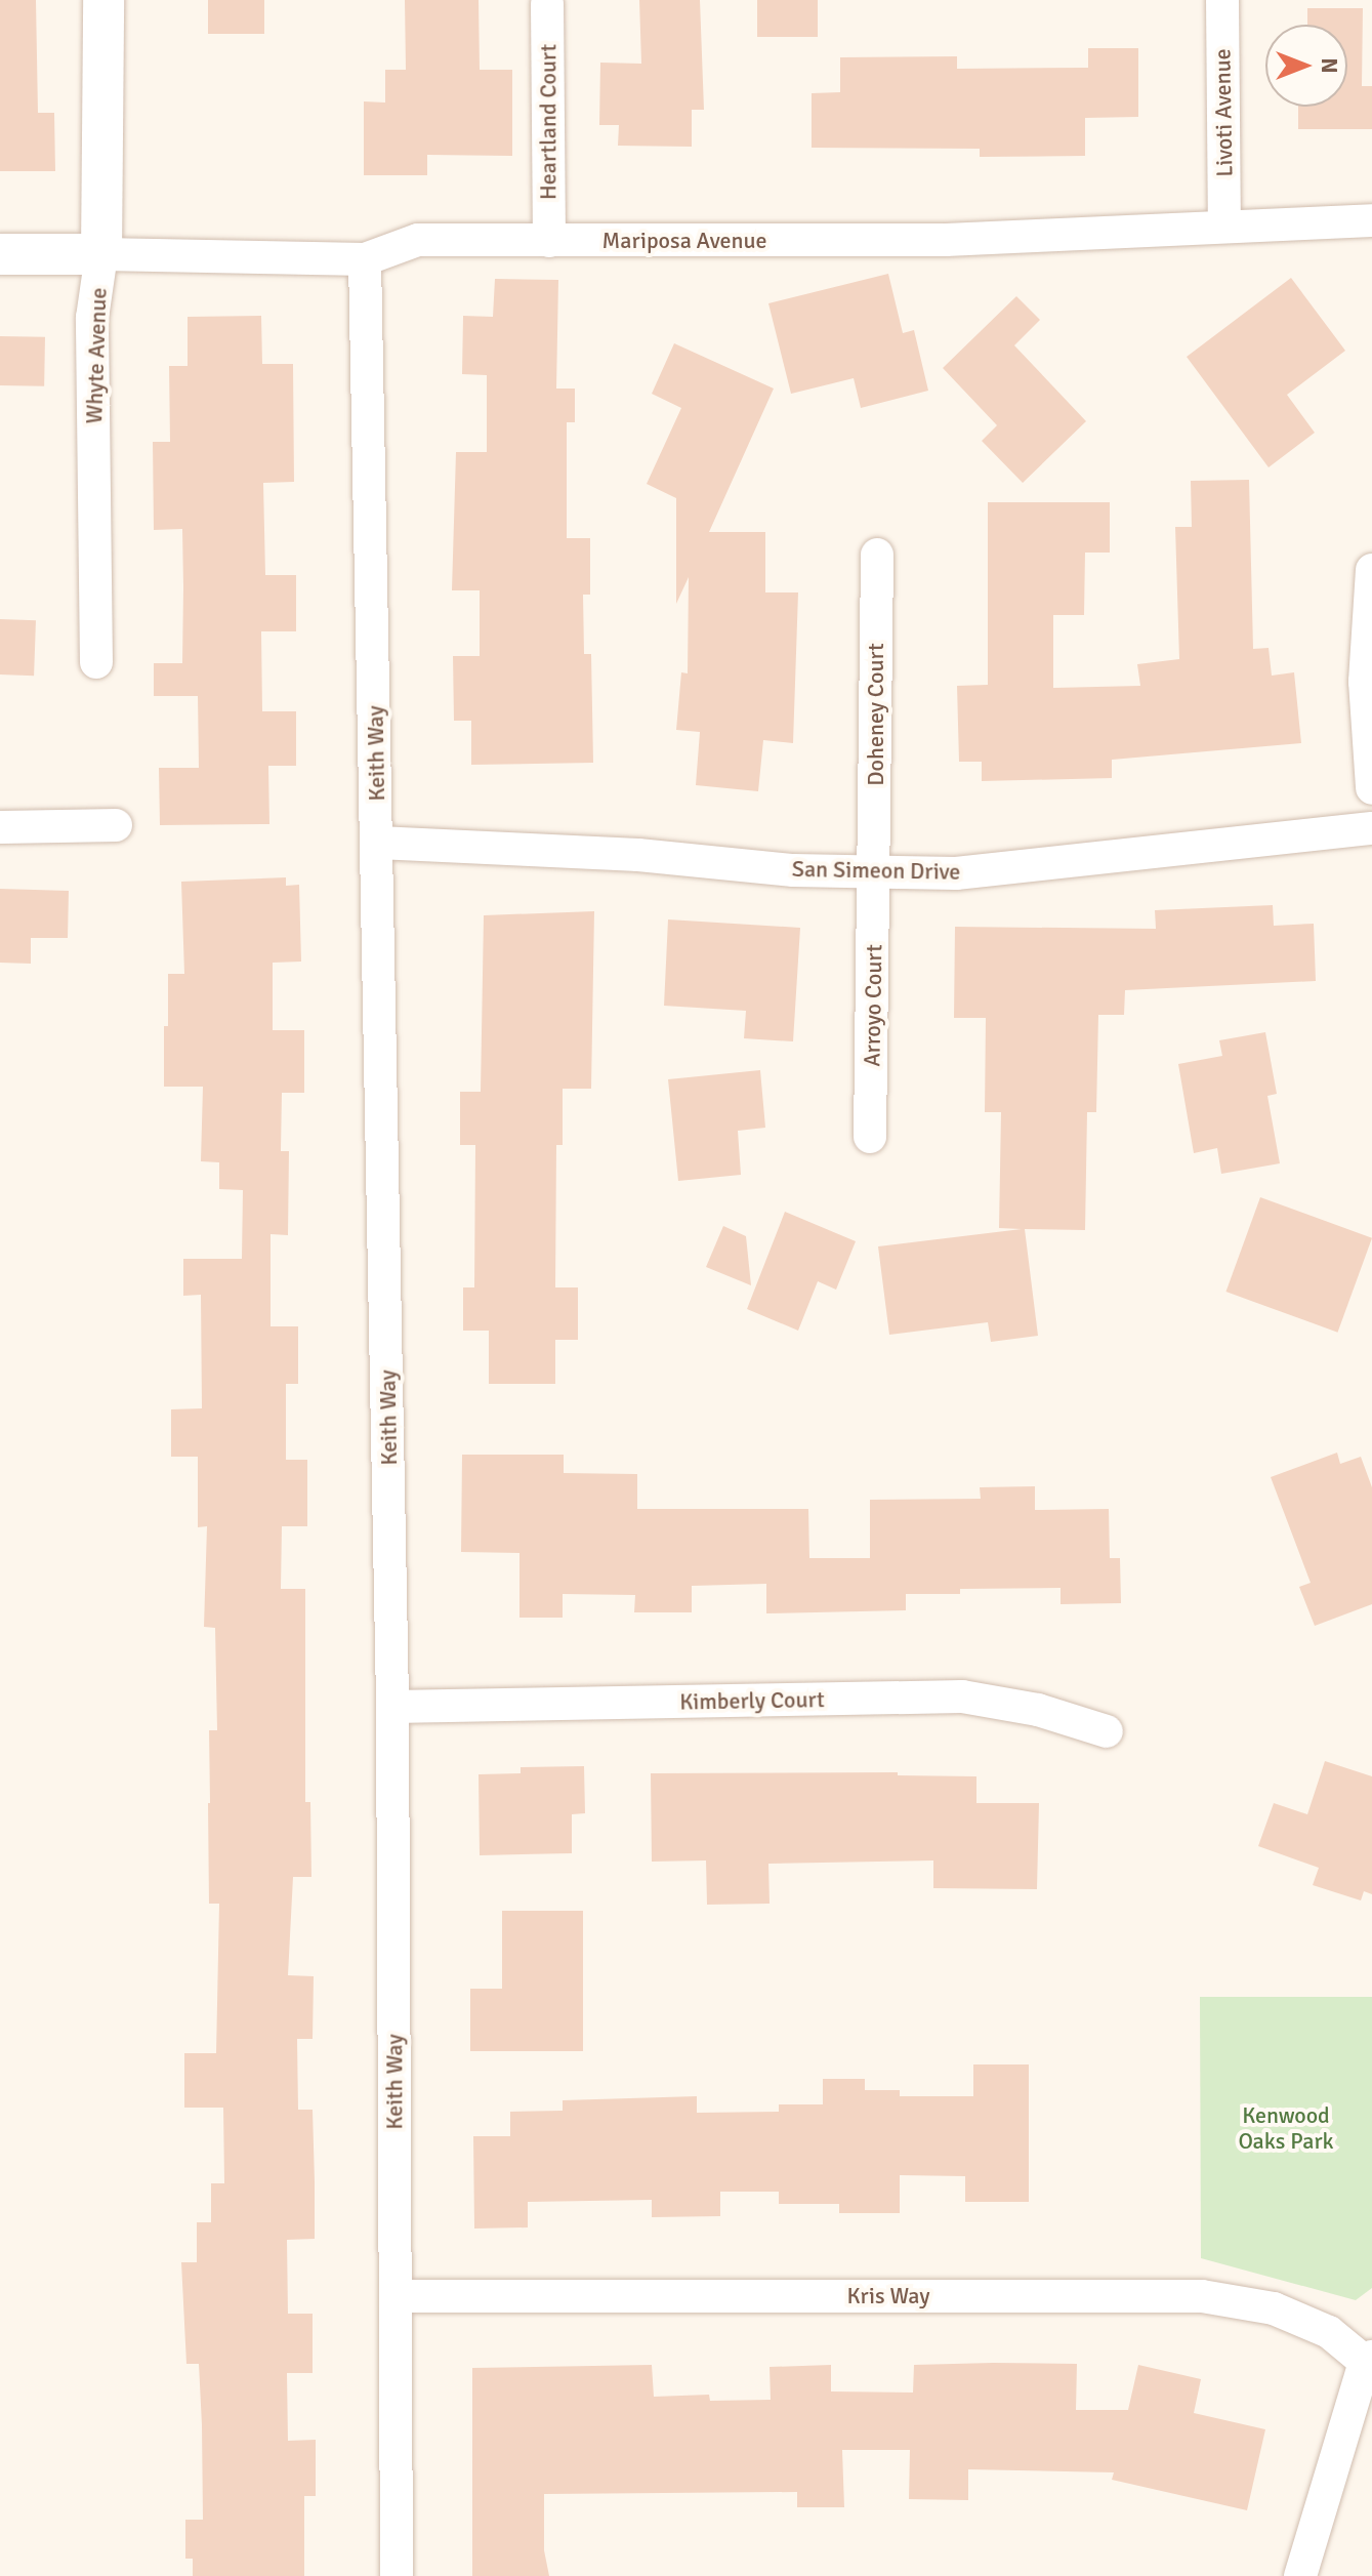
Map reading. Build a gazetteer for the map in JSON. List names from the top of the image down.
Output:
{
  "streets": {
    "street": [
      "Livoti Avenue",
      "Heartland Court",
      "Mariposa Avenue",
      "Whyte Avenue",
      "Doheney Court",
      "Keith Way",
      "San Simeon Drive",
      "Arroyo Court",
      "Kimberly Court",
      "Kris Way"
    ]
  },
  "crossings": [
    ["Livoti Avenue", "Mariposa Avenue"],
    ["Heartland Court", "Mariposa Avenue"],
    ["Mariposa Avenue", "Whyte Avenue"],
    ["Mariposa Avenue", "Keith Way"],
    ["Doheney Court", "San Simeon Drive"],
    ["Doheney Court", "Arroyo Court"],
    ["Keith Way", "San Simeon Drive"],
    ["Keith Way", "Kimberly Court"],
    ["Keith Way", "Kris Way"],
    ["San Simeon Drive", "Arroyo Court"]
  ],
  "parks": ["Kenwood Oaks Park"],
  "north": "right"
}
